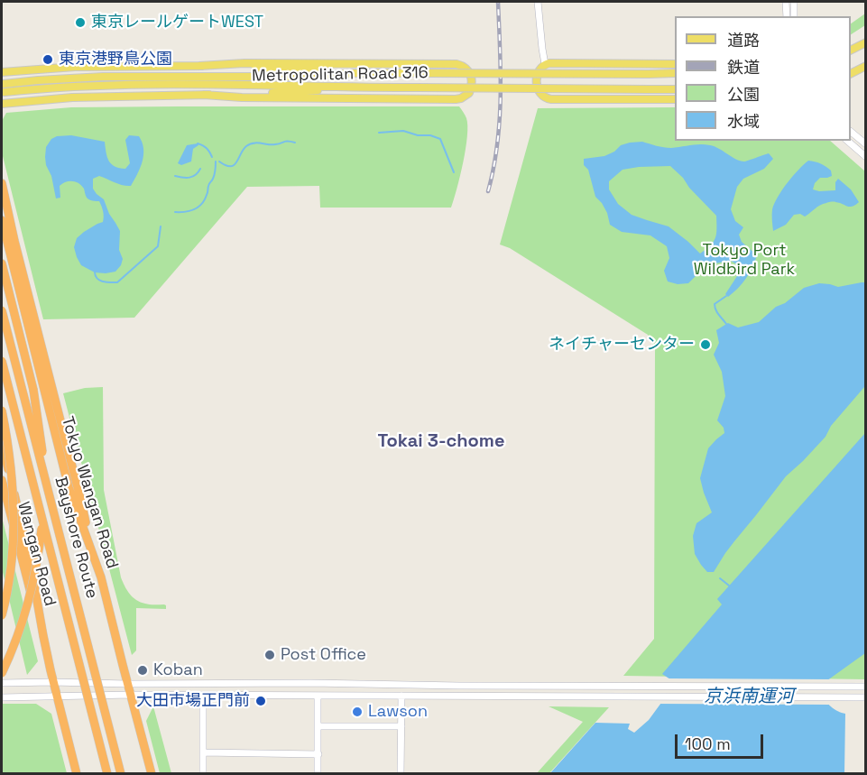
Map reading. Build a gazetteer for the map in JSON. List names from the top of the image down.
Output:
{
  "streets": {
    "highway": ["Tokyo Wangan Road", "Bayshore Route", "Wangan Road"],
    "main road": ["Metropolitan Road 316"]
  },
  "districts": ["Tokai 3-chome"],
  "water": ["京浜南運河"],
  "parks": ["Tokyo Port Wildbird Park"],
  "places": [
    "東京レールゲートWEST",
    "東京港野鳥公園",
    "ネイチャーセンター",
    "Post Office",
    "Koban",
    "大田市場正門前",
    "Lawson"
  ],
  "legend": [
    "道路",
    "鉄道",
    "公園",
    "水域"
  ],
  "scale_bar": "100 m"
}
